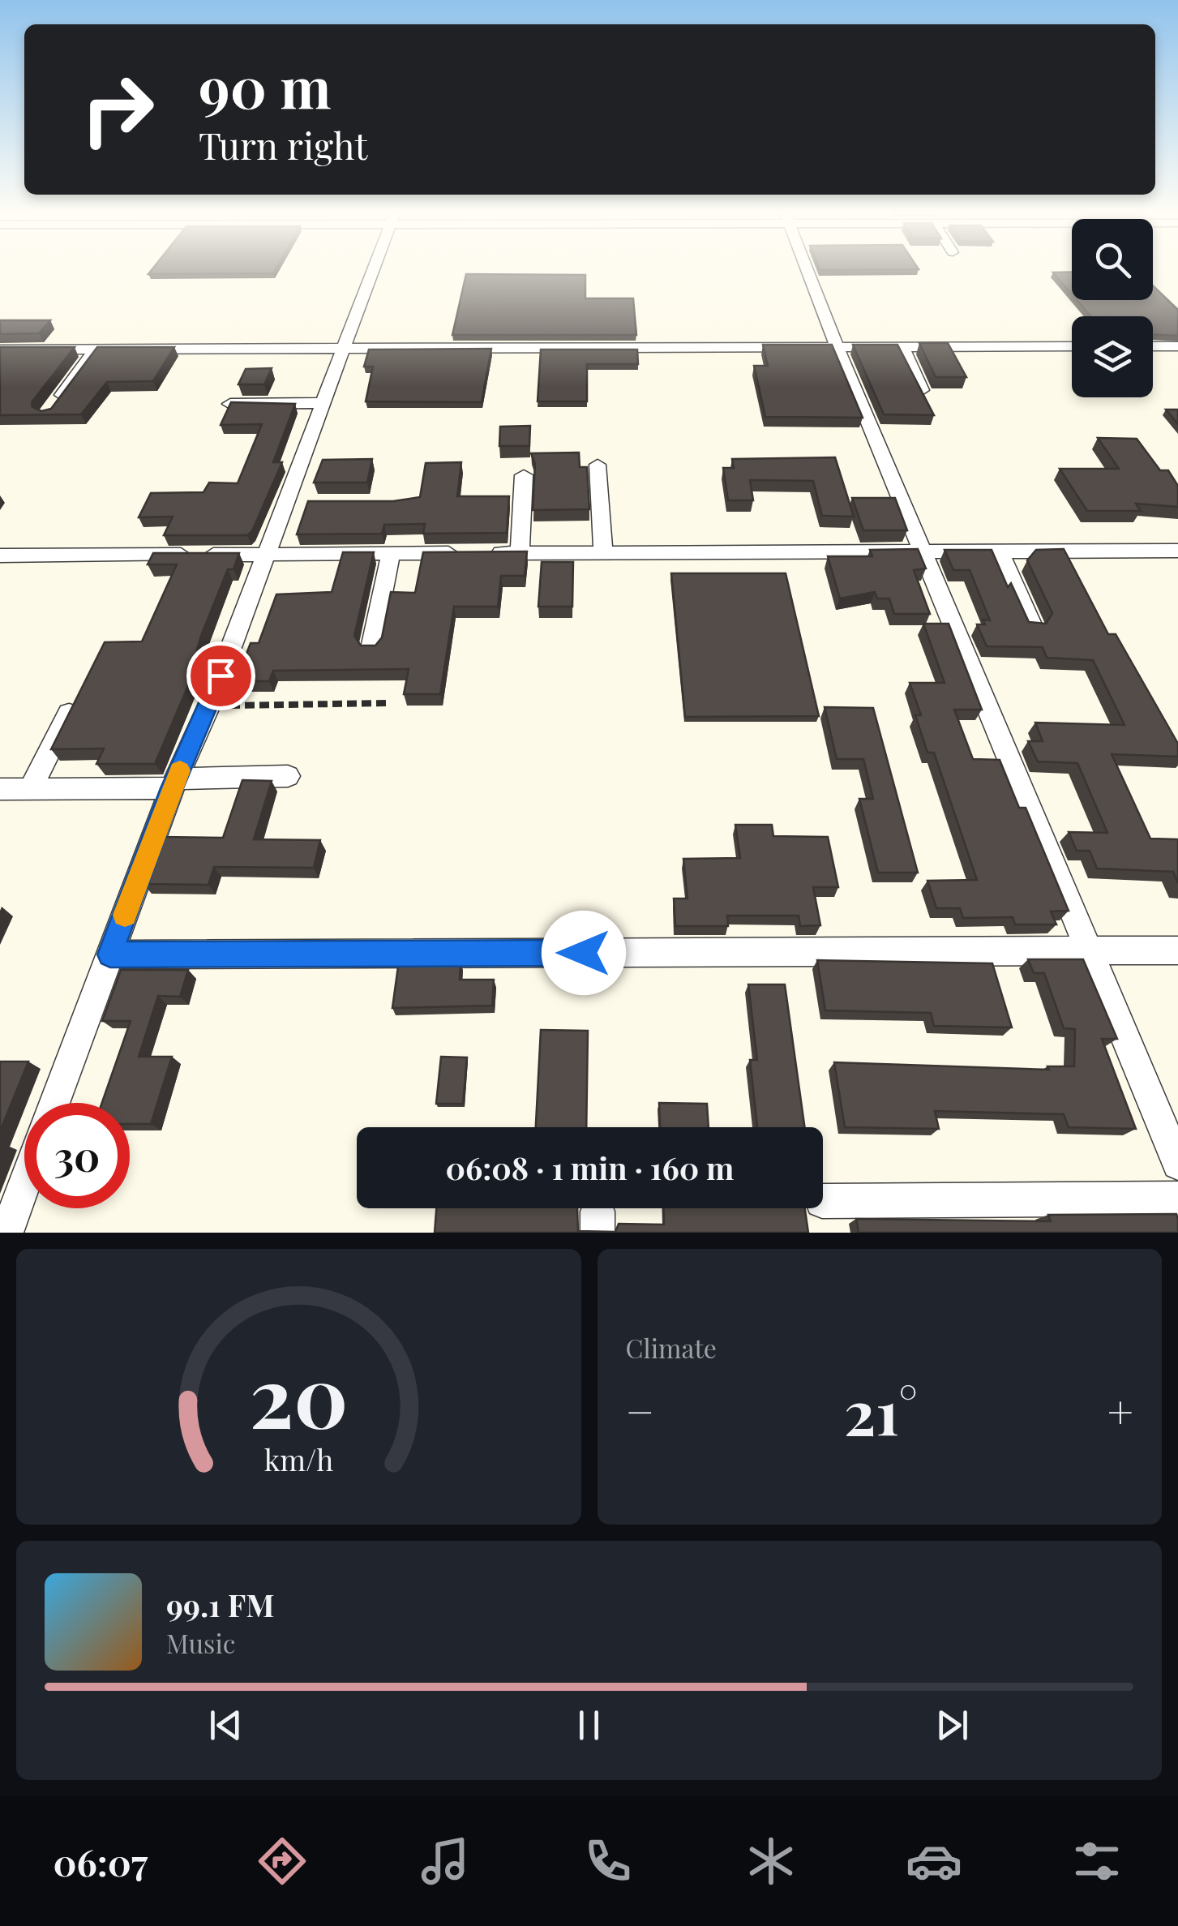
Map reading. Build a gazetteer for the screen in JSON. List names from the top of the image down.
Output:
{
  "page": {
    "turn": ["90 m", "Turn right"],
    "limit": "30",
    "trip": "06:08 · 1 min · 160 m",
    "tile": "Climate",
    "heat": ["−", "21°", "+"],
    "song": ["99.1 FM", "Music"],
    "tabs": "06:07",
    "gauge": ["20", "km/h"]
  }
}
